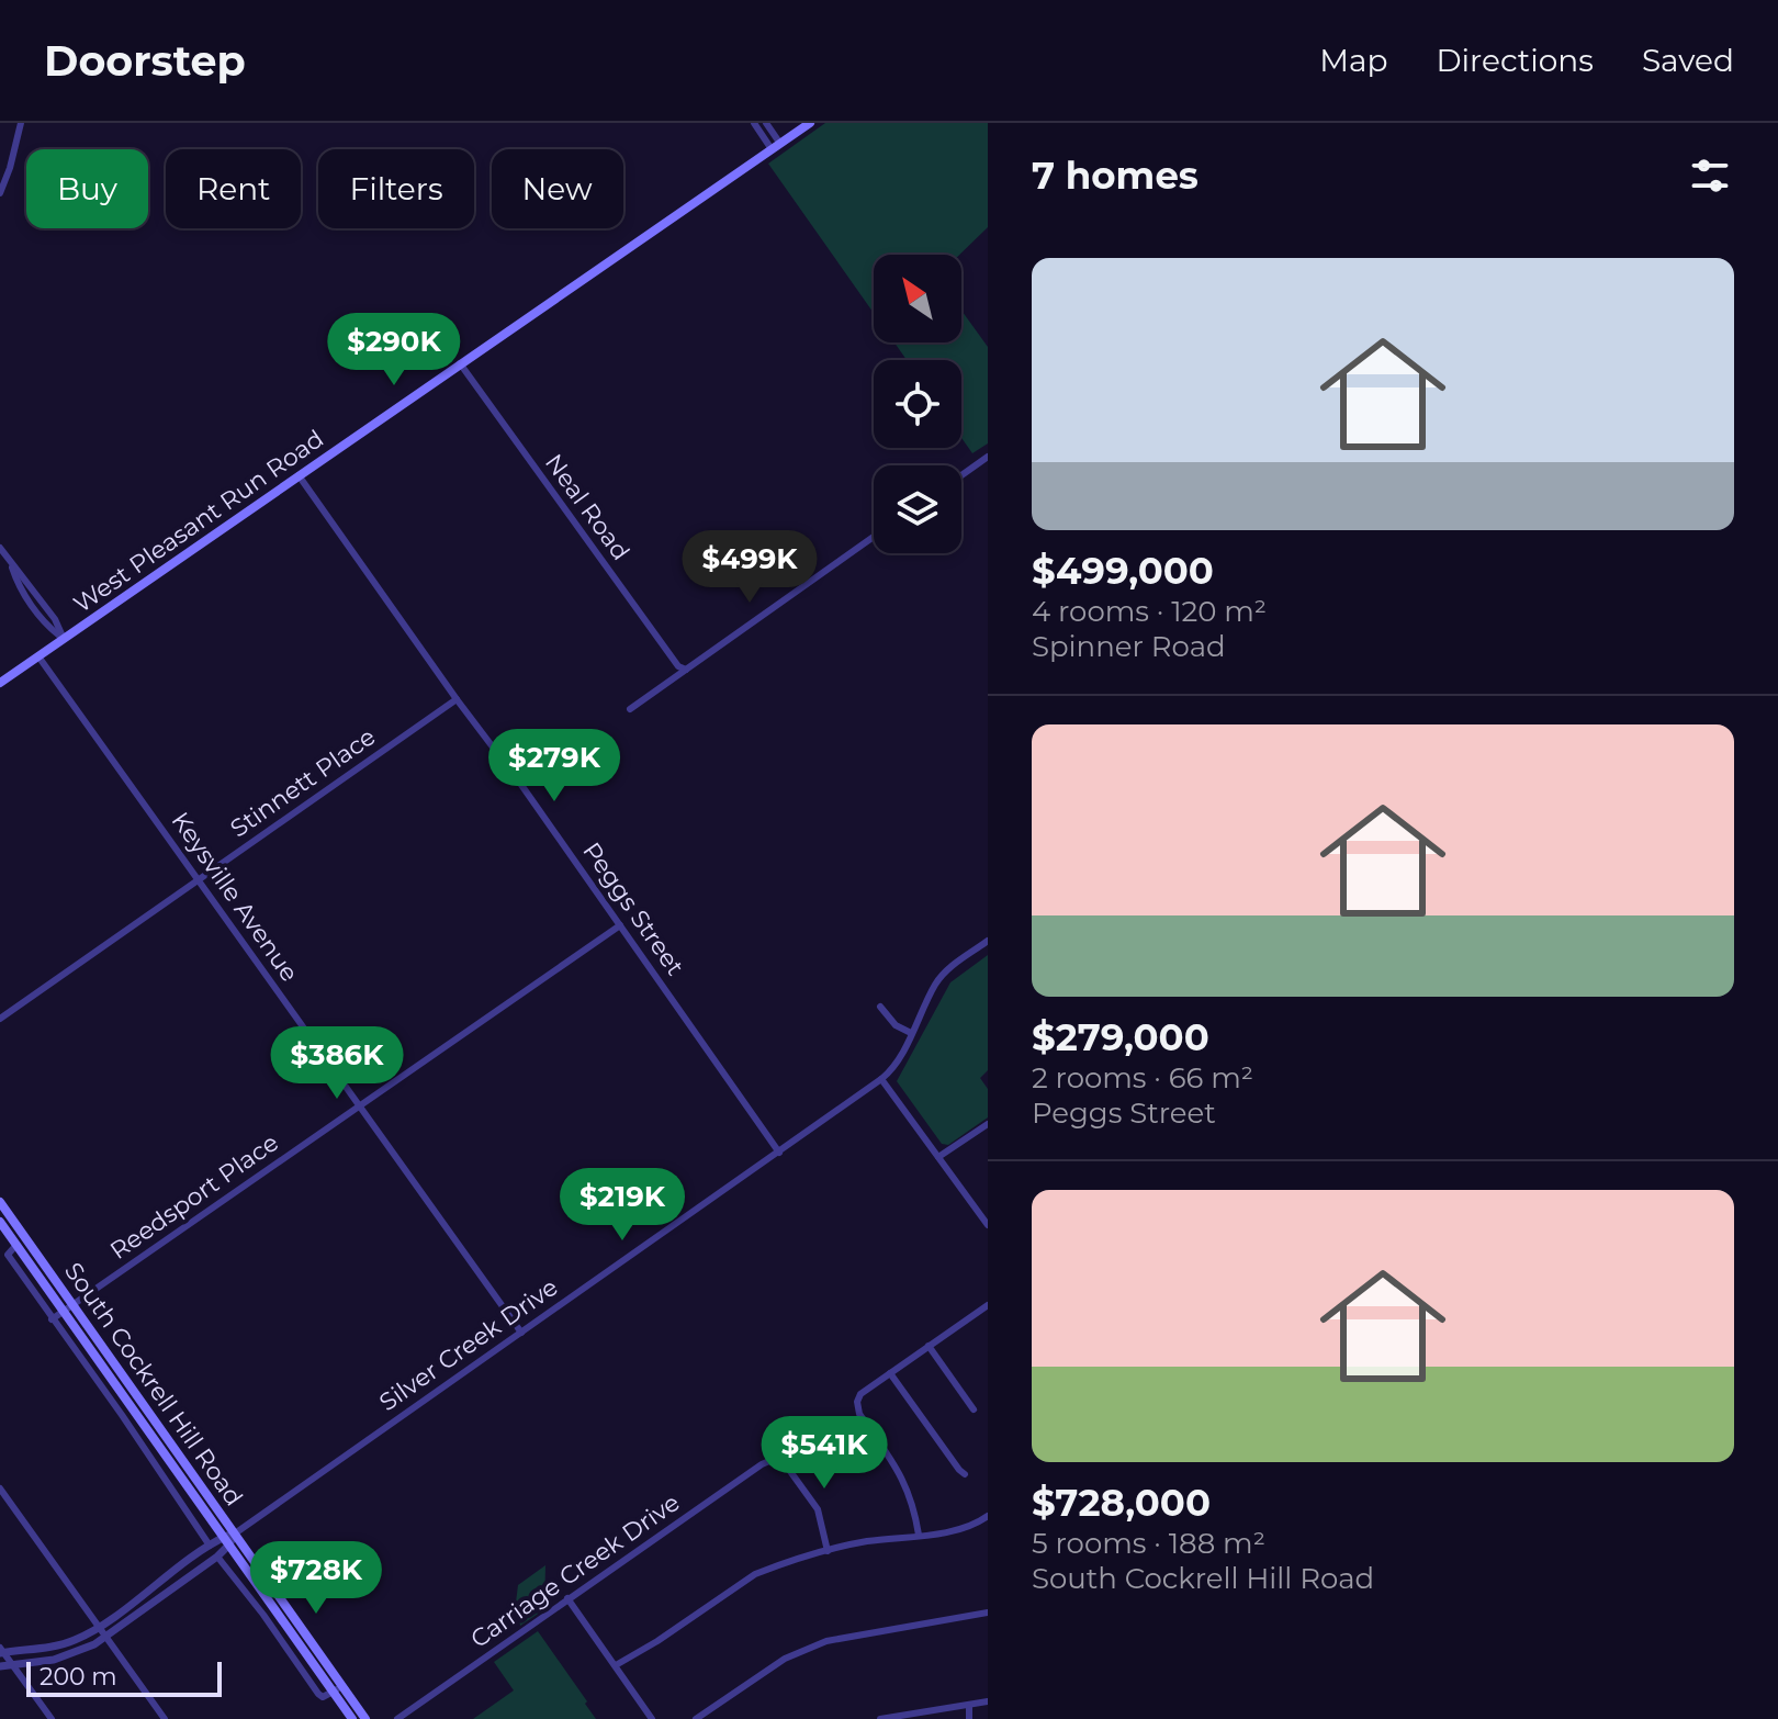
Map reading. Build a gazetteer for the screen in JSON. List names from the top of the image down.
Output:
{
  "streets": {
    "main road": ["West Pleasant Run Road", "South Cockrell Hill Road"],
    "street": [
      "Neal Road",
      "Stinnett Place",
      "Keysville Avenue",
      "Peggs Street",
      "Reedsport Place",
      "Silver Creek Drive",
      "Carriage Creek Drive"
    ]
  },
  "crossings": [
    ["Neal Road", "West Pleasant Run Road"],
    ["West Pleasant Run Road", "Keysville Avenue"],
    ["West Pleasant Run Road", "Peggs Street"],
    ["Stinnett Place", "Keysville Avenue"],
    ["Stinnett Place", "Peggs Street"],
    ["Keysville Avenue", "Reedsport Place"],
    ["Keysville Avenue", "Silver Creek Drive"],
    ["Peggs Street", "Reedsport Place"],
    ["Peggs Street", "Silver Creek Drive"],
    ["Reedsport Place", "South Cockrell Hill Road"],
    ["Silver Creek Drive", "South Cockrell Hill Road"]
  ],
  "scale_bar": "200 m",
  "north": "top left",
  "page": {
    "header": "Doorstep",
    "nav": ["Map", "Directions", "Saved"],
    "heading": "7 homes",
    "chip": [
      "Buy",
      "Rent",
      "Filters",
      "New"
    ],
    "list": [
      {
        "name": "$499,000",
        "note": "4 rooms · 120 m² · Spinner Road"
      },
      {
        "name": "$279,000",
        "note": "2 rooms · 66 m² · Peggs Street"
      },
      {
        "name": "$728,000",
        "note": "5 rooms · 188 m² · South Cockrell Hill Road"
      }
    ],
    "price": [
      "$290K",
      "$499K",
      "$279K",
      "$386K",
      "$219K",
      "$541K",
      "$728K"
    ],
    "scale": "200 m"
  }
}
